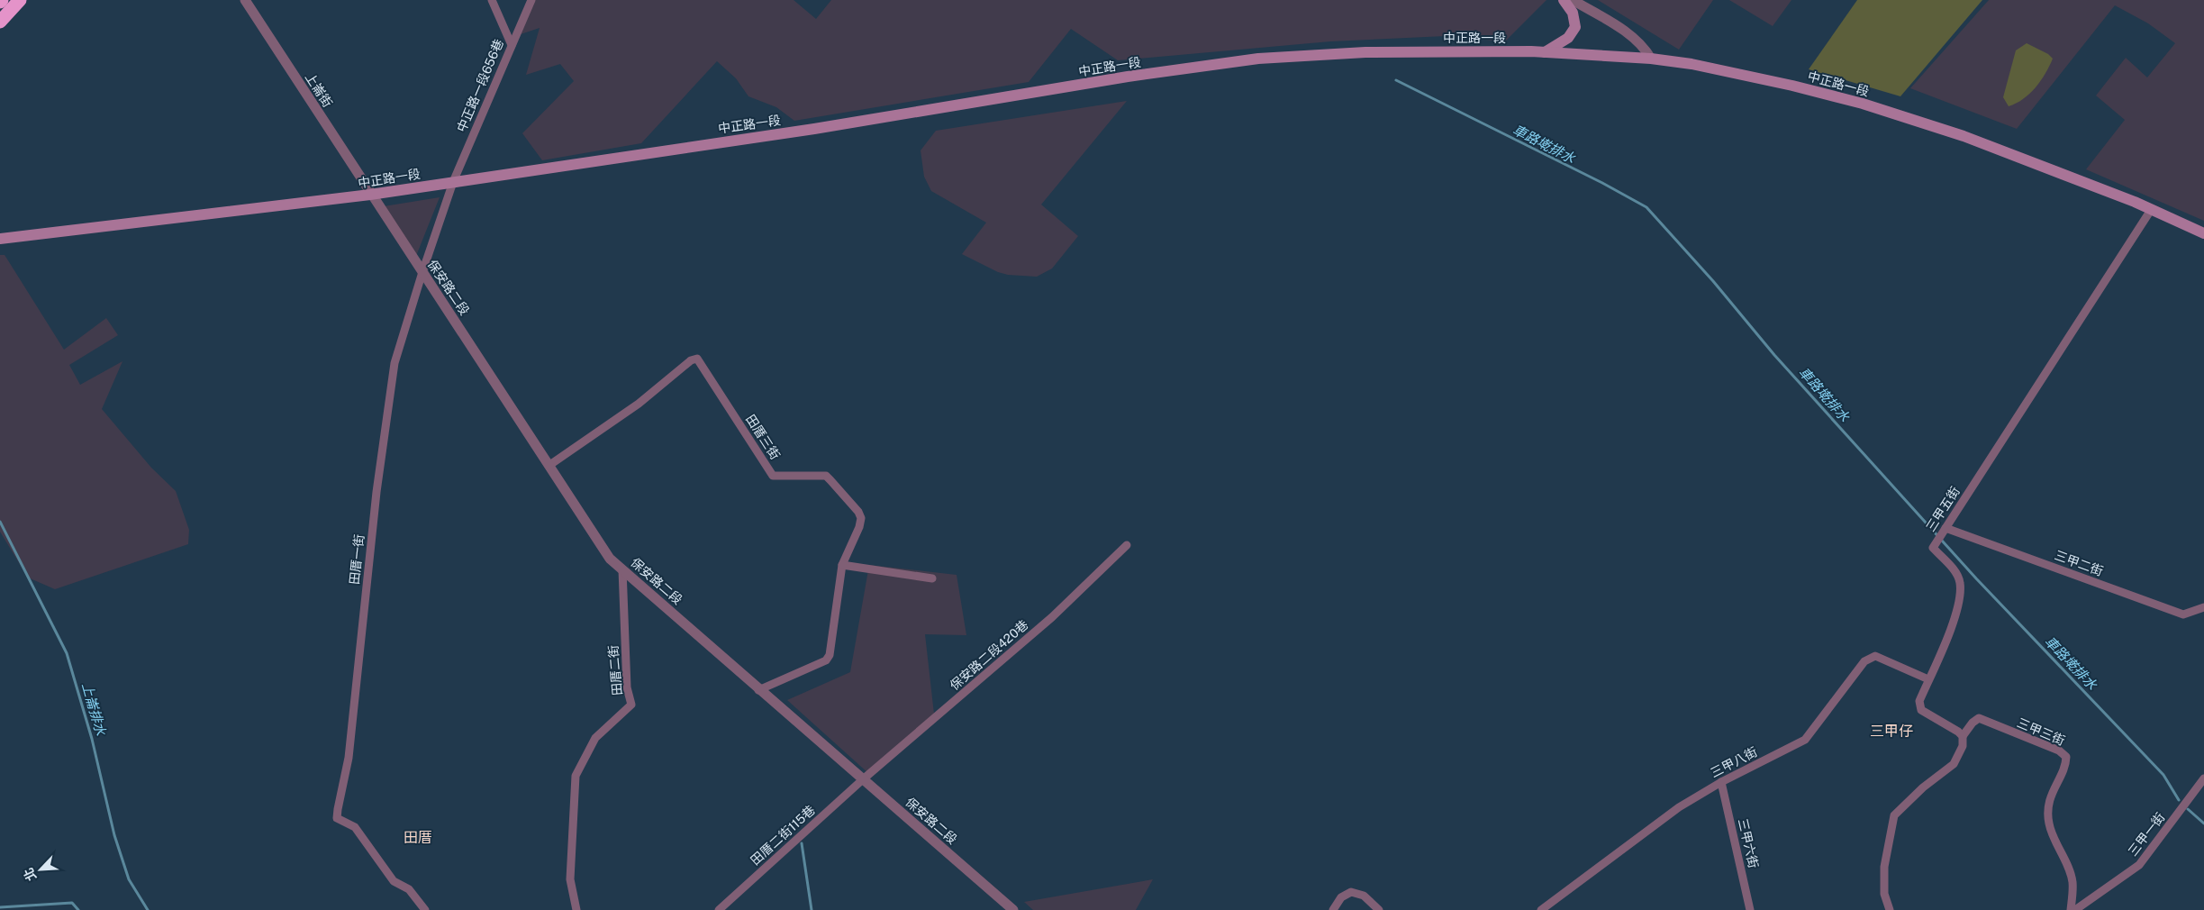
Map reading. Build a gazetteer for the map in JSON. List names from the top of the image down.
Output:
{
  "streets": {
    "main road": ["中正路一段"],
    "street": [
      "中正路一段656巷",
      "上崙街",
      "保安路二段",
      "田厝三街",
      "三甲五街",
      "田厝一街",
      "三甲二街",
      "保安路二段420巷",
      "田厝二街",
      "三甲三街",
      "三甲八街",
      "三甲一街",
      "田厝二街115巷",
      "三甲六街"
    ]
  },
  "crossings": [
    ["中正路一段", "中正路一段656巷"],
    ["中正路一段", "上崙街"],
    ["中正路一段", "保安路二段"],
    ["中正路一段", "三甲五街"],
    ["中正路一段", "田厝一街"],
    ["中正路一段656巷", "田厝一街"],
    ["上崙街", "保安路二段"],
    ["保安路二段", "田厝三街"],
    ["保安路二段", "田厝一街"],
    ["保安路二段", "保安路二段420巷"],
    ["保安路二段", "田厝二街"],
    ["保安路二段", "田厝二街115巷"],
    ["三甲五街", "三甲二街"],
    ["三甲五街", "三甲三街"],
    ["三甲五街", "三甲八街"],
    ["保安路二段420巷", "田厝二街115巷"],
    ["三甲八街", "三甲六街"]
  ],
  "districts": ["三甲仔", "田厝"],
  "water": ["車路墘排水", "上崙排水"],
  "north": "bottom left"
}
